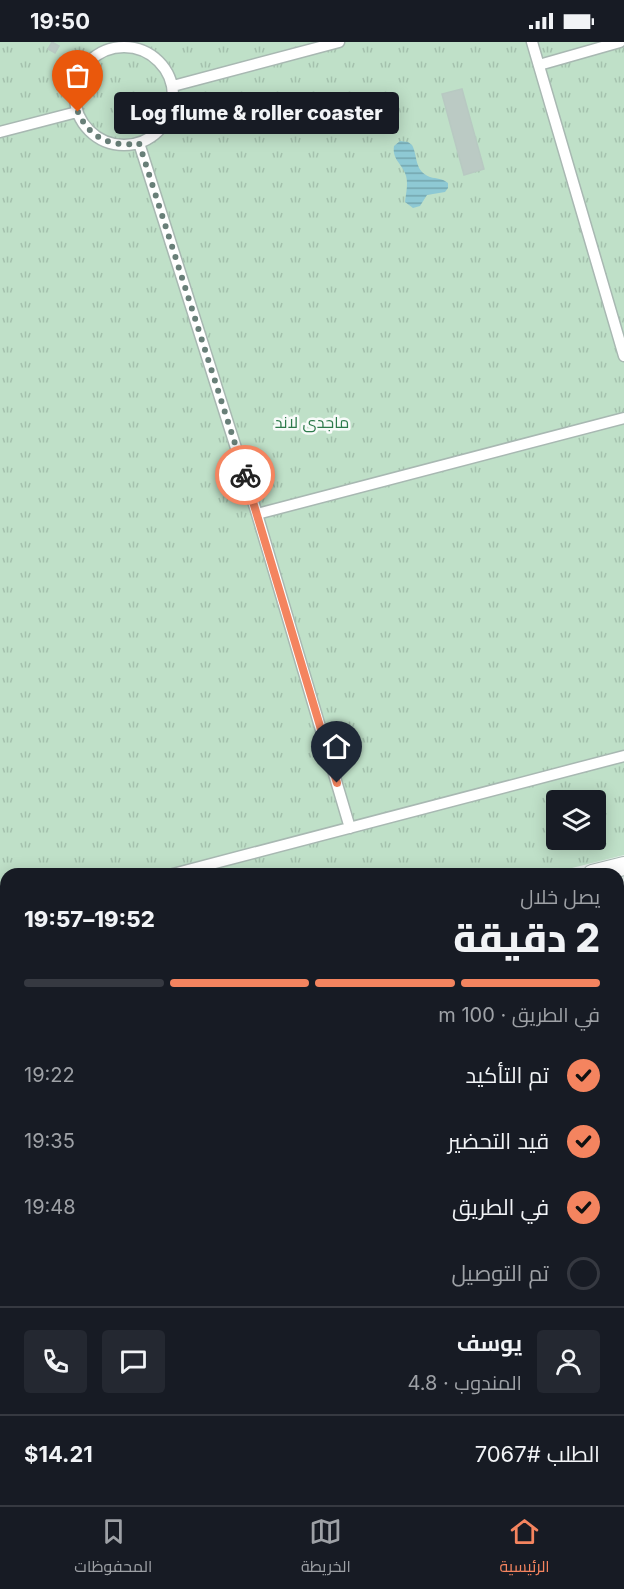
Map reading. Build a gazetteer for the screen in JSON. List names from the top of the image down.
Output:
{
  "parks": ["ماجدی لاند"],
  "places": ["Log flume & roller coaster"],
  "page": {
    "status": "19:50",
    "bubble": "Log flume & roller coaster",
    "heading": ["2 دقيقة", "يصل خلال", "19:52–19:57"],
    "panel": [
      "يوسف",
      "المندوب · 4.8",
      "الطلب #7067",
      "$14.21"
    ],
    "bar": "في الطريق · 100 m",
    "list": [
      ["تم التأكيد", "19:22"],
      ["قيد التحضير", "19:35"],
      ["في الطريق", "19:48"],
      "تم التوصيل"
    ],
    "tabs": ["الرئيسية", "الخريطة", "المحفوظات"]
  }
}
